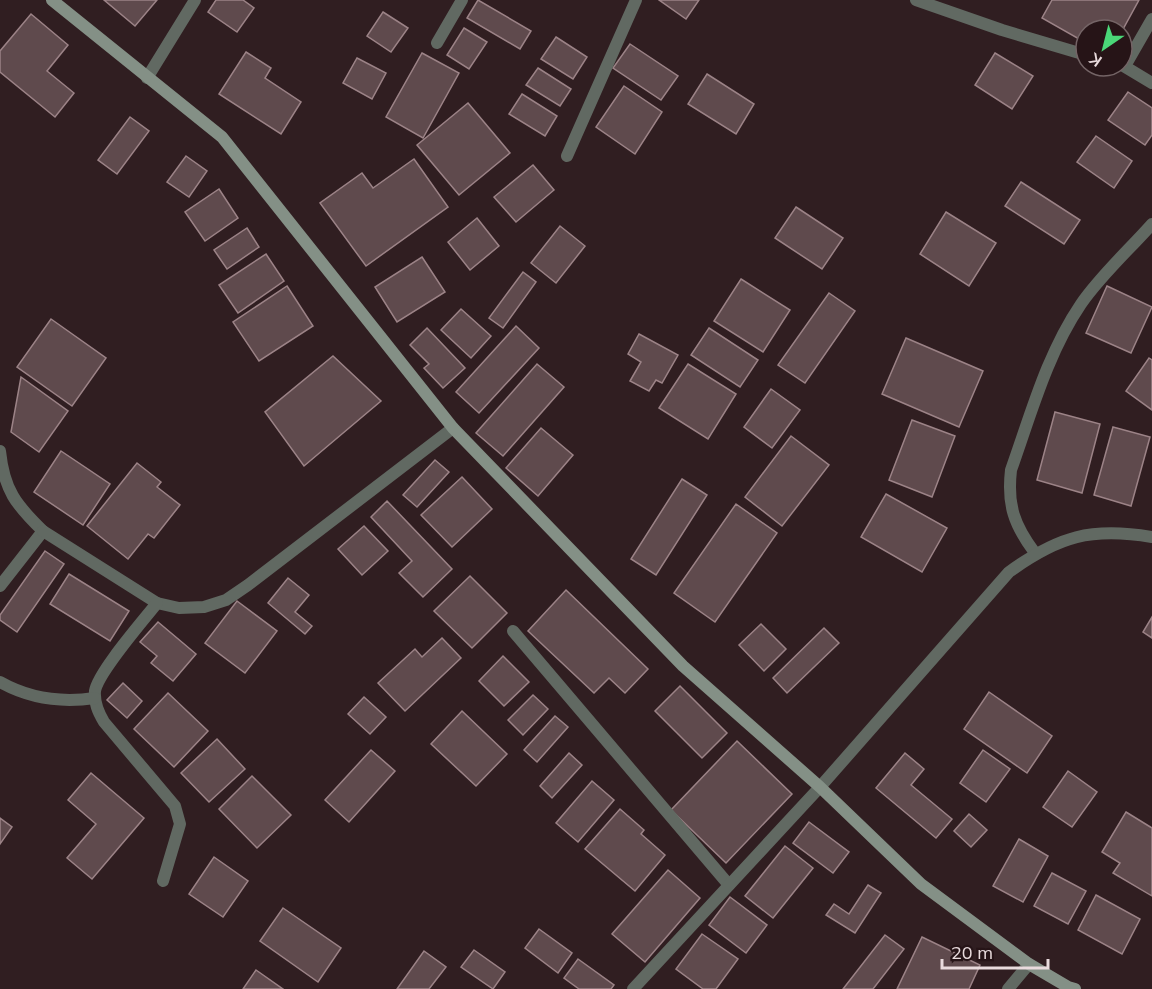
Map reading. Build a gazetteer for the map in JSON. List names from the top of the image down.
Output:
{
  "scale_bar": "20 m",
  "north": "bottom left"
}
